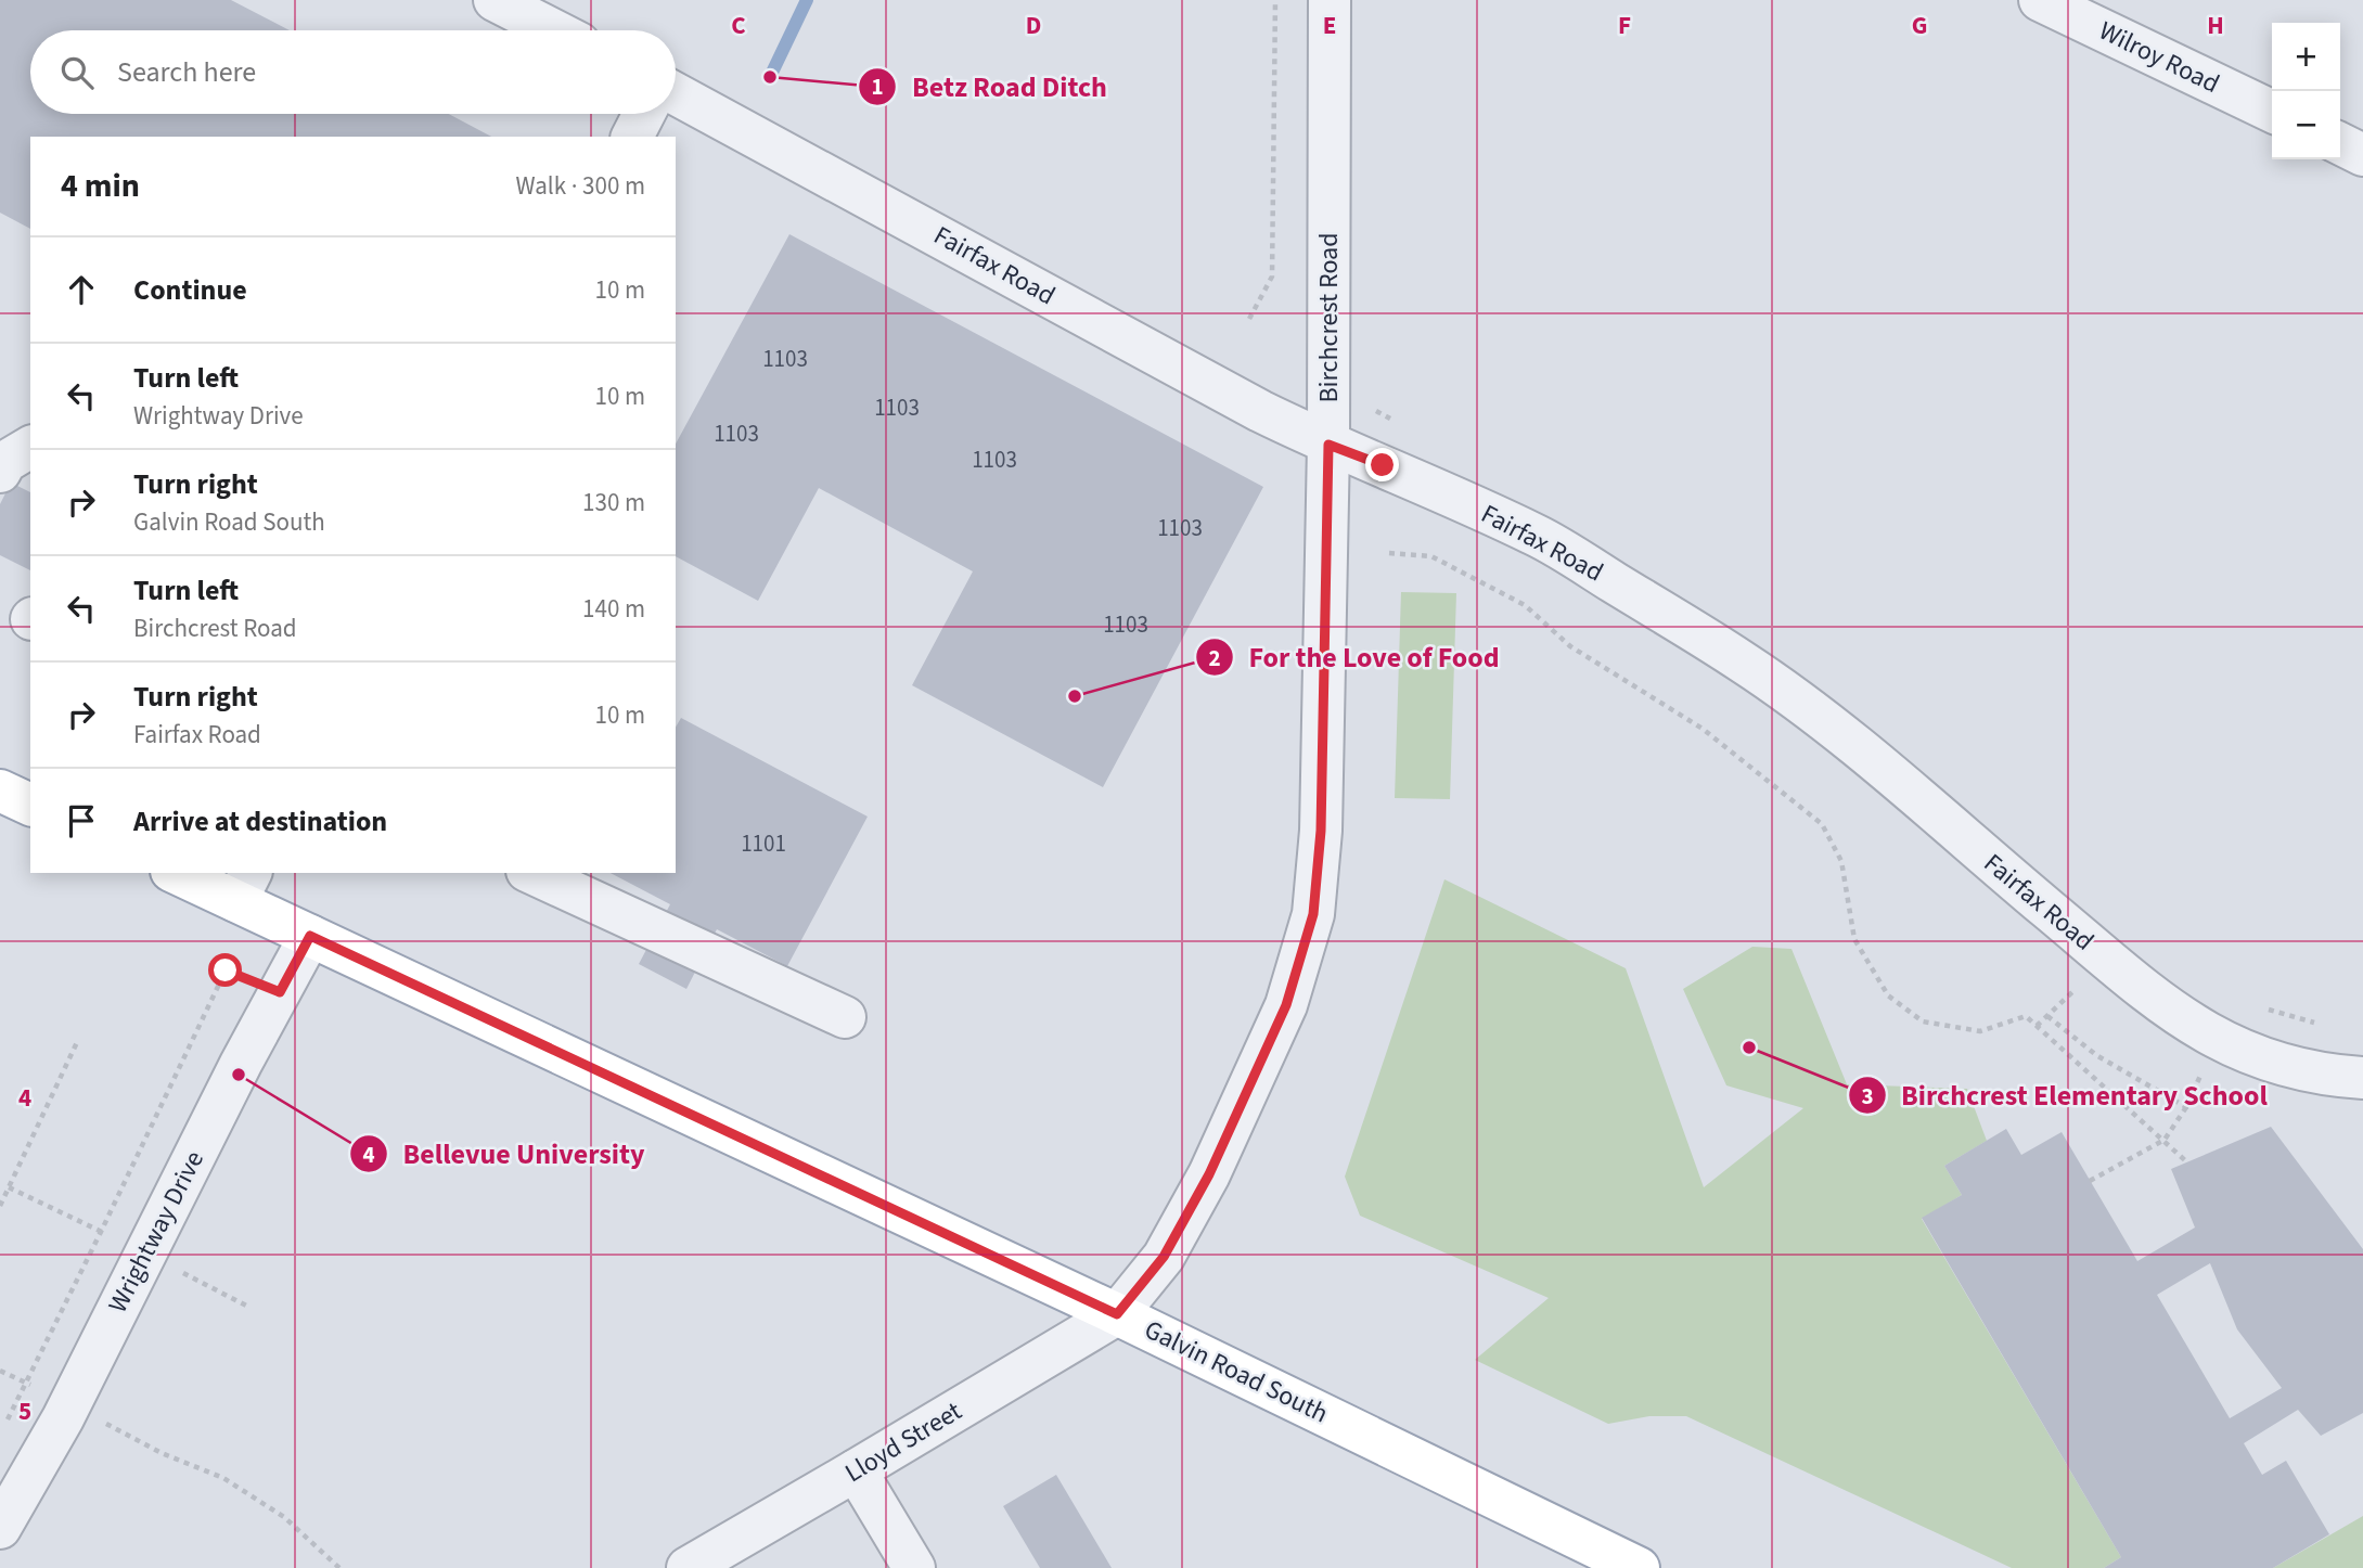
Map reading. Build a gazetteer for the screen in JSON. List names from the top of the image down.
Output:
{
  "streets": {
    "main road": ["Galvin Road South"],
    "street": [
      "Wilroy Road",
      "Fairfax Road",
      "Birchcrest Road",
      "Wrightway Drive",
      "Lloyd Street"
    ]
  },
  "crossings": [
    ["Fairfax Road", "Birchcrest Road"],
    ["Birchcrest Road", "Galvin Road South"],
    ["Birchcrest Road", "Lloyd Street"],
    ["Wrightway Drive", "Galvin Road South"],
    ["Galvin Road South", "Lloyd Street"]
  ],
  "places": [
    "Betz Road Ditch",
    "For the Love of Food",
    "Birchcrest Elementary School",
    "Bellevue University"
  ],
  "house_numbers": [
    "1103",
    "1103",
    "1103",
    "1103",
    "1103",
    "1103",
    "1101"
  ],
  "page": {
    "map_buttons": ["+", "−"],
    "search": "Search here",
    "heading": ["4 min", "Walk · 300 m"],
    "list": [
      ["Continue", "10 m"],
      ["Turn left", "Wrightway Drive", "10 m"],
      ["Turn right", "Galvin Road South", "130 m"],
      ["Turn left", "Birchcrest Road", "140 m"],
      ["Turn right", "Fairfax Road", "10 m"],
      "Arrive at destination"
    ]
  },
  "grid": {
    "columns": [
      "C",
      "D",
      "E",
      "F",
      "G",
      "H"
    ],
    "rows": ["4", "5"]
  }
}
